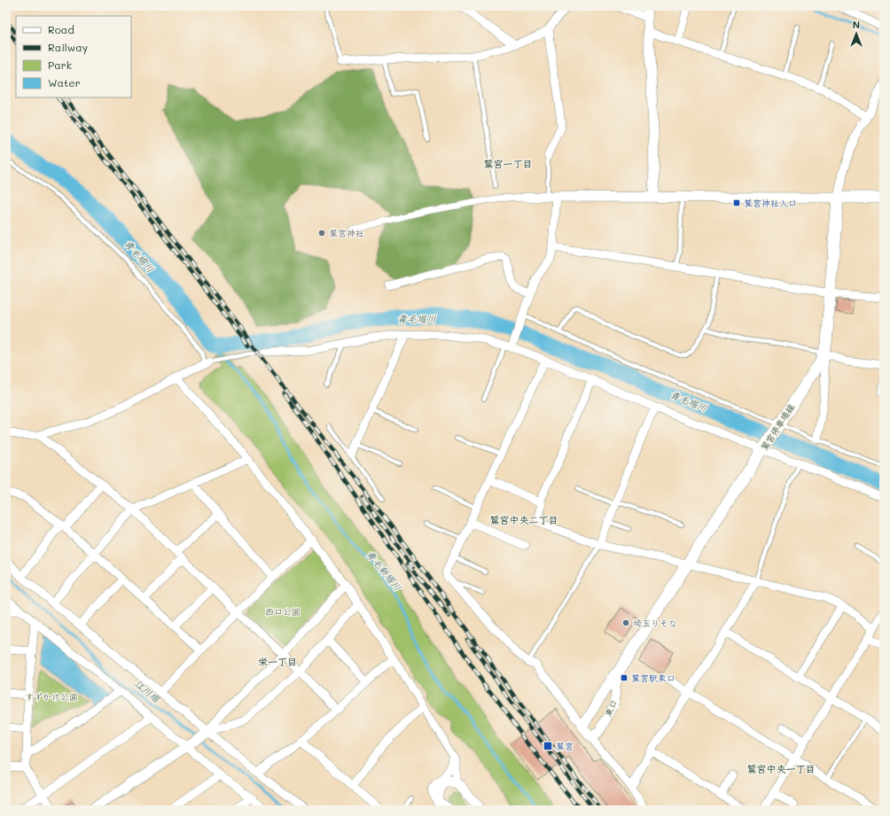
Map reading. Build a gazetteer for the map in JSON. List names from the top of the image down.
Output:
{
  "streets": {
    "main road": ["鷲宮停車場線"],
    "street": ["東口"]
  },
  "crossings": [
    ["鷲宮停車場線", "東口"]
  ],
  "districts": [
    "鷲宮一丁目",
    "鷲宮中央二丁目",
    "栄一丁目",
    "鷲宮中央一丁目"
  ],
  "water": ["青毛堀川", "青毛新堀川", "江川堀"],
  "parks": ["西口公園", "すずかけ公園"],
  "places": {
    "transit": ["鷲宮神社入口", "鷲宮駅東口", "鷲宮"],
    "other": ["鷲宮神社", "埼玉りそな"]
  },
  "legend": [
    "Road",
    "Railway",
    "Park",
    "Water"
  ],
  "north": "top"
}
